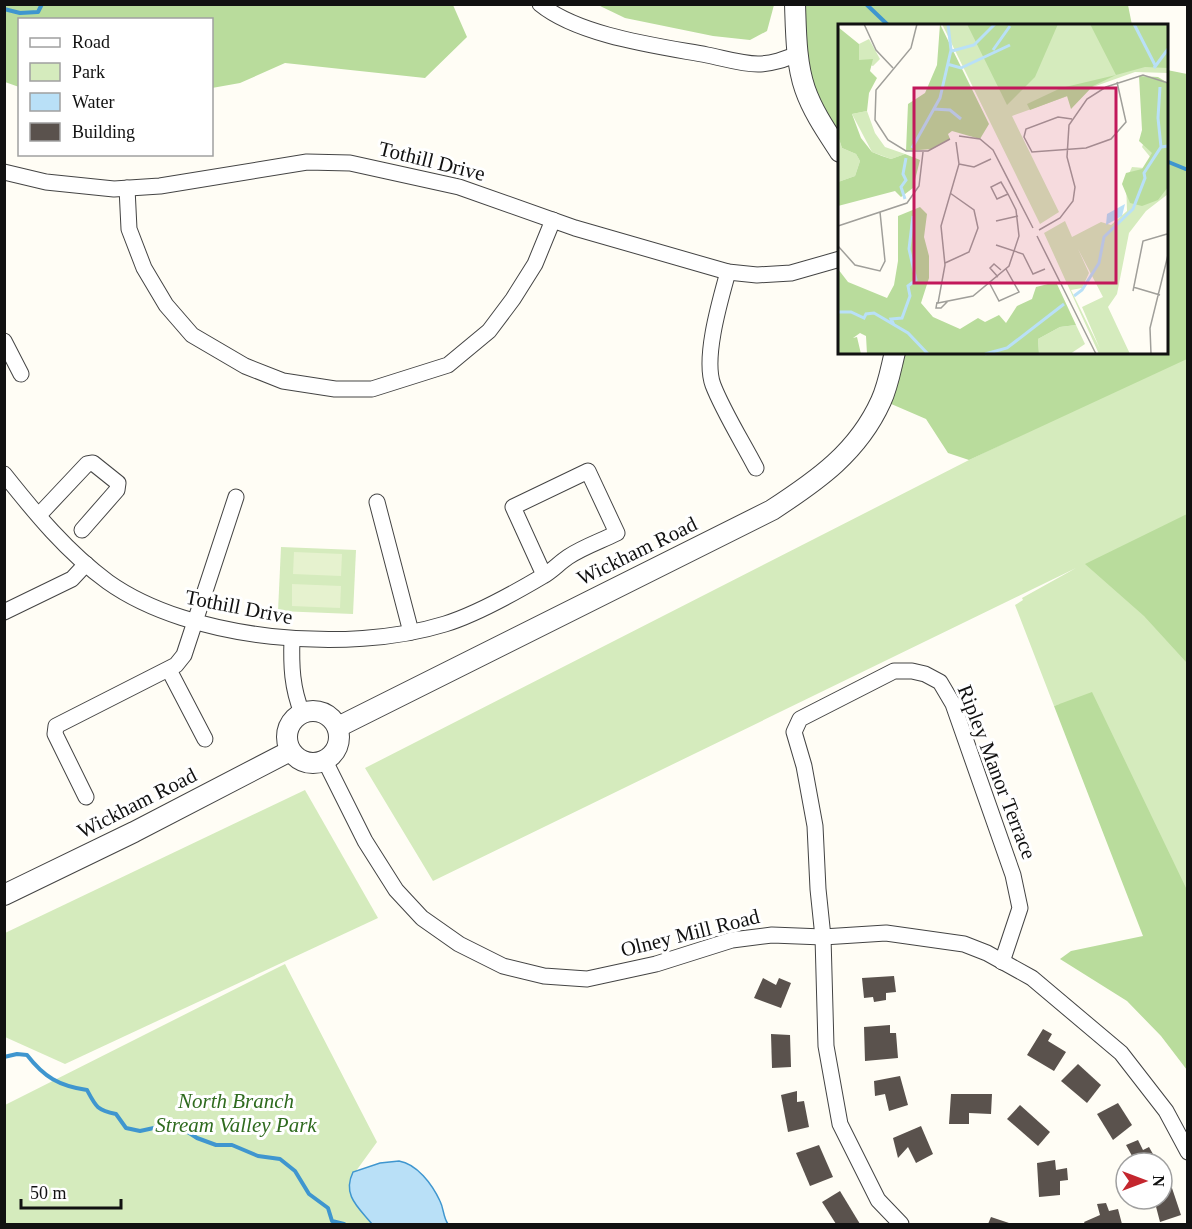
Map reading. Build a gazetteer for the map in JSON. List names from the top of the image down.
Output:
{
  "streets": {
    "street": [
      "Tothill Drive",
      "Wickham Road",
      "Ripley Manor Terrace",
      "Olney Mill Road"
    ]
  },
  "crossings": [
    ["Wickham Road", "Olney Mill Road"],
    ["Ripley Manor Terrace", "Olney Mill Road"]
  ],
  "parks": ["North Branch Stream Valley Park"],
  "legend": [
    "Road",
    "Park",
    "Water",
    "Building"
  ],
  "scale_bar": "50 m",
  "north": "right"
}
